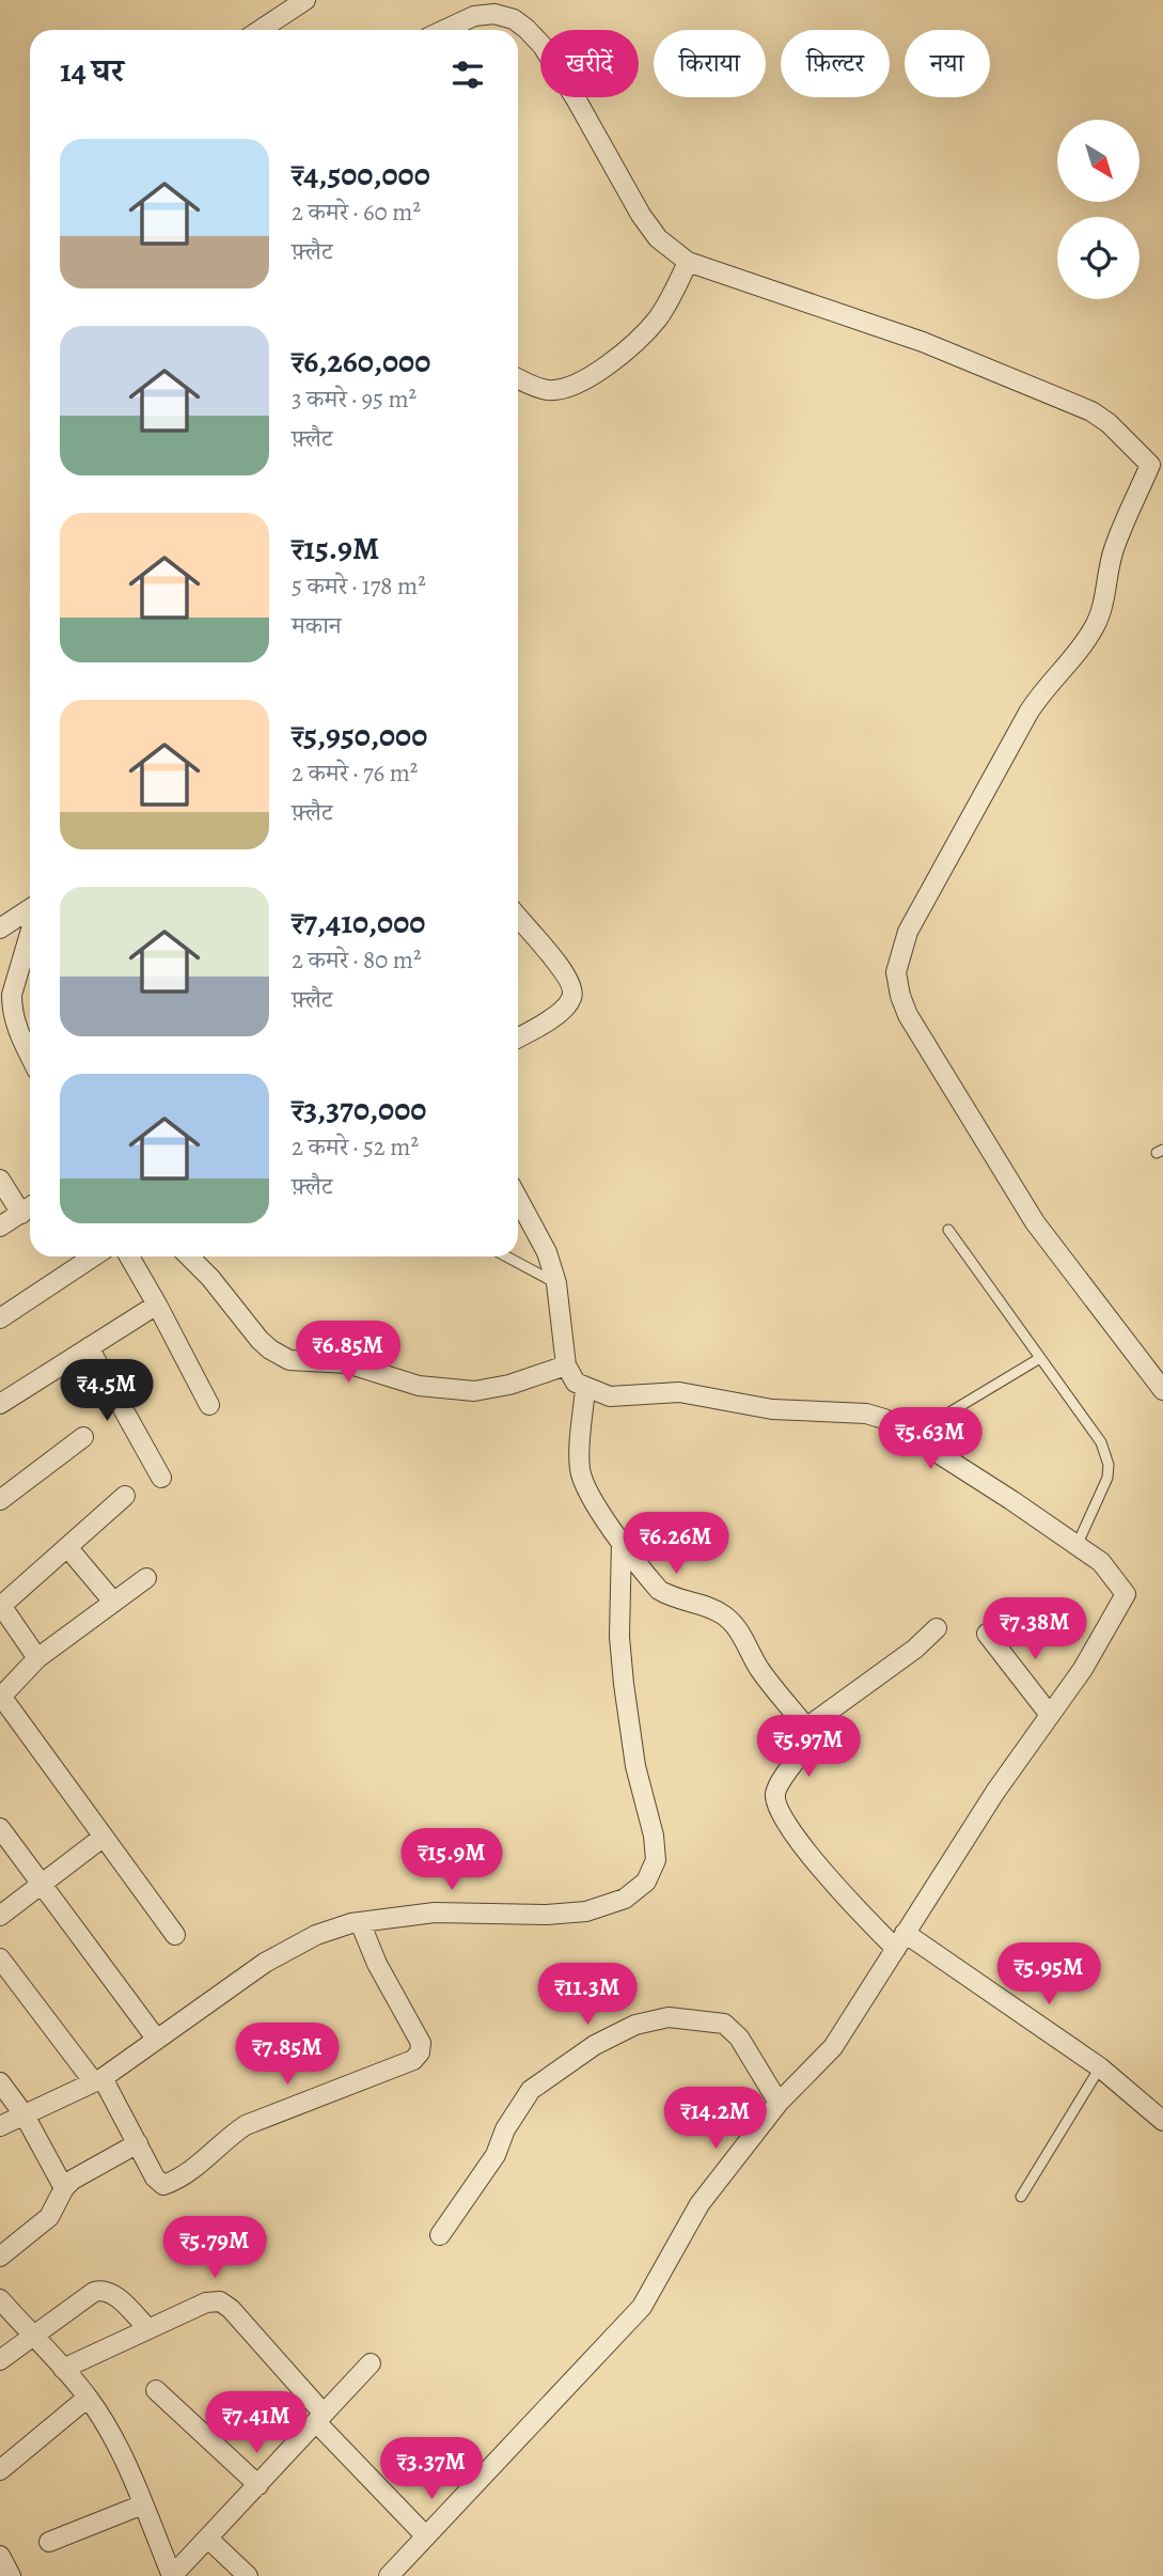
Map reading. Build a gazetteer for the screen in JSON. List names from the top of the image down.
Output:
{
  "north": "bottom right",
  "page": {
    "chip": [
      "खरीदें",
      "किराया",
      "फ़िल्टर",
      "नया"
    ],
    "heading": "14 घर",
    "list": [
      {
        "name": "₹4,500,000",
        "note": "2 कमरे · 60 m² · फ़्लैट"
      },
      {
        "name": "₹6,260,000",
        "note": "3 कमरे · 95 m² · फ़्लैट"
      },
      {
        "name": "₹15.9M",
        "note": "5 कमरे · 178 m² · मकान"
      },
      {
        "name": "₹5,950,000",
        "note": "2 कमरे · 76 m² · फ़्लैट"
      },
      {
        "name": "₹7,410,000",
        "note": "2 कमरे · 80 m² · फ़्लैट"
      },
      {
        "name": "₹3,370,000",
        "note": "2 कमरे · 52 m² · फ़्लैट"
      }
    ],
    "price": [
      "₹6.85M",
      "₹4.5M",
      "₹5.63M",
      "₹6.26M",
      "₹7.38M",
      "₹5.97M",
      "₹15.9M",
      "₹5.95M",
      "₹11.3M",
      "₹7.85M",
      "₹14.2M",
      "₹5.79M",
      "₹7.41M",
      "₹3.37M"
    ]
  }
}
